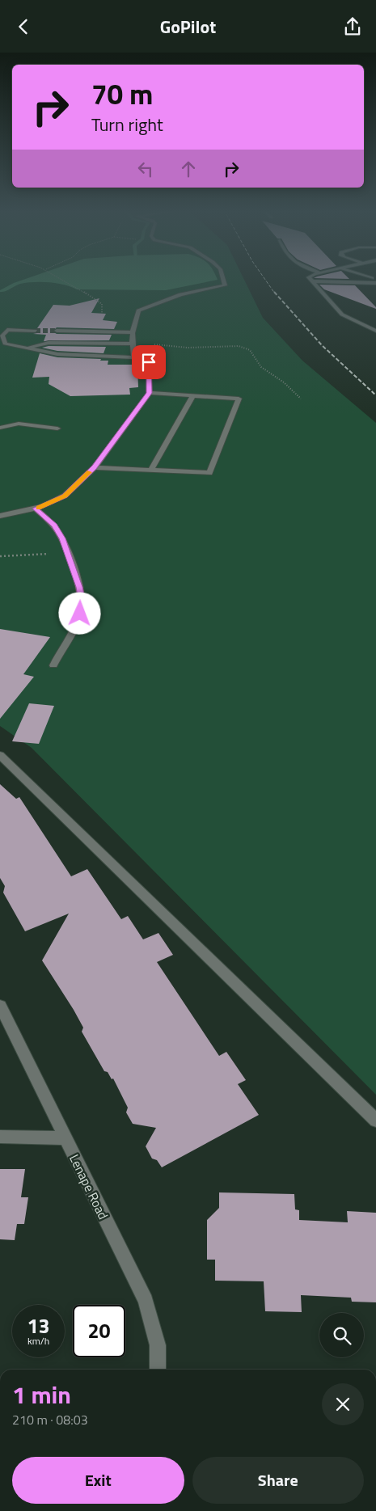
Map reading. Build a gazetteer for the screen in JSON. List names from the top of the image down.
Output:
{
  "streets": {
    "street": ["Lenape Road"]
  },
  "page": {
    "header": "GoPilot",
    "turn": ["70 m", "Turn right"],
    "speed": "13 km/h",
    "limit": "20",
    "heading": ["1 min", "210 m · 08:03"],
    "buttons": ["Exit", "Share"]
  }
}
